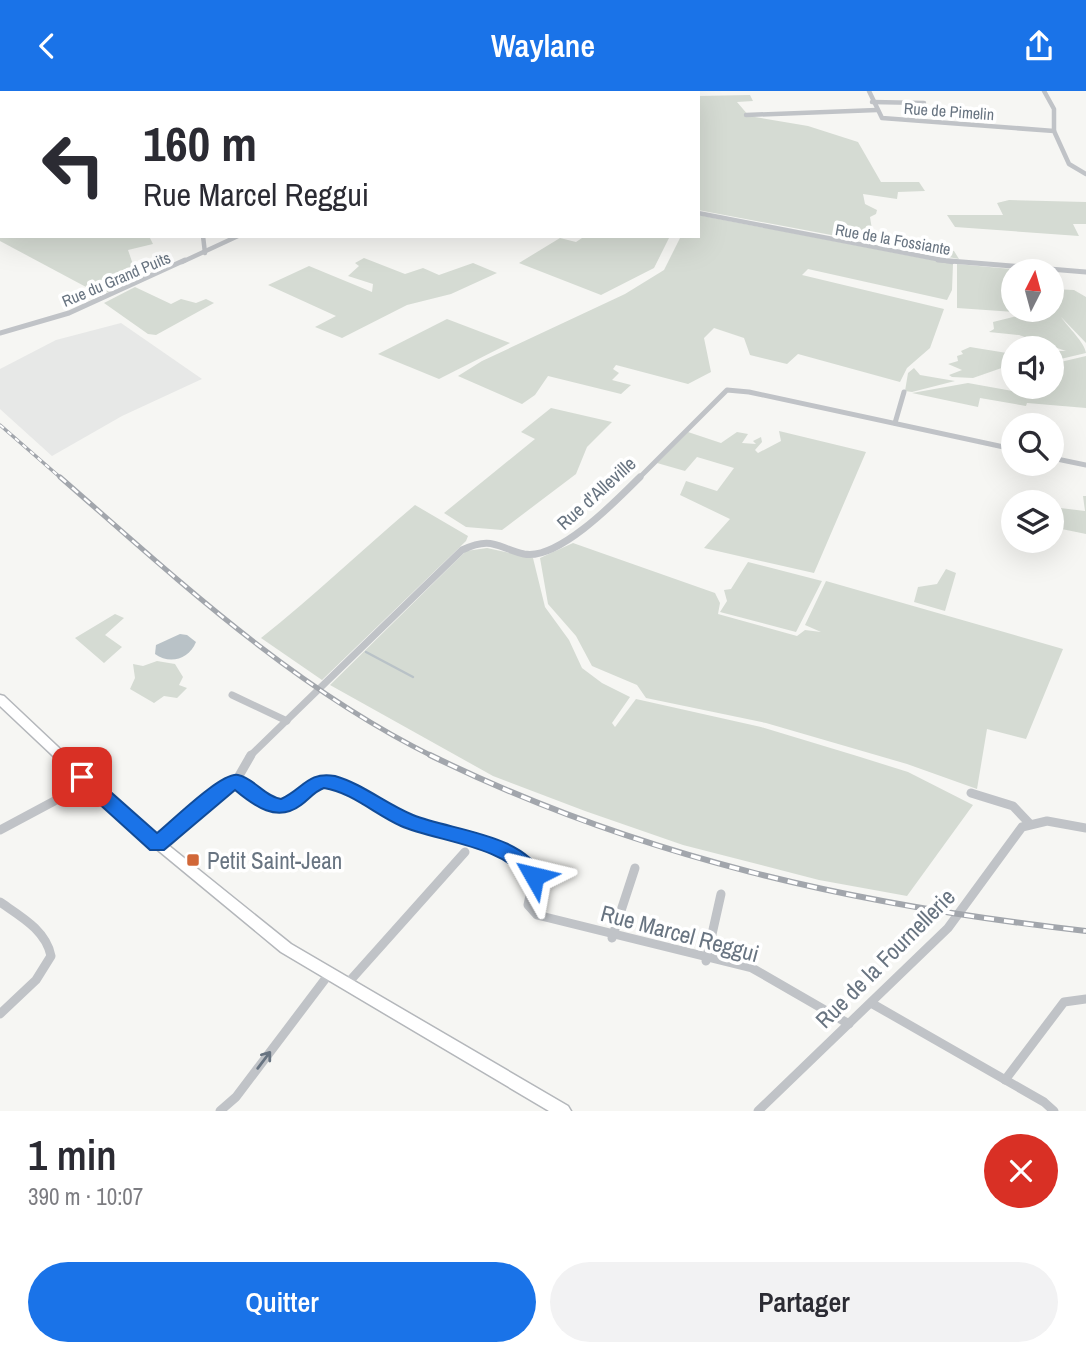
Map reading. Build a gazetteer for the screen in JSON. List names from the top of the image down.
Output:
{
  "streets": {
    "street": [
      "Rue de Pimelin",
      "Rue de la Fossiante",
      "Rue du Grand Puits",
      "Rue d'Alleville",
      "Rue Marcel Reggui",
      "Rue de la Fournellerie"
    ]
  },
  "crossings": [
    ["Rue d'Alleville", "Rue Marcel Reggui"],
    ["Rue Marcel Reggui", "Rue de la Fournellerie"]
  ],
  "places": {
    "transit": ["Petit Saint-Jean"]
  },
  "north": "top",
  "page": {
    "header": "Waylane",
    "turn": ["160 m", "Rue Marcel Reggui"],
    "heading": ["1 min", "390 m · 10:07"],
    "buttons": ["Quitter", "Partager"]
  }
}
